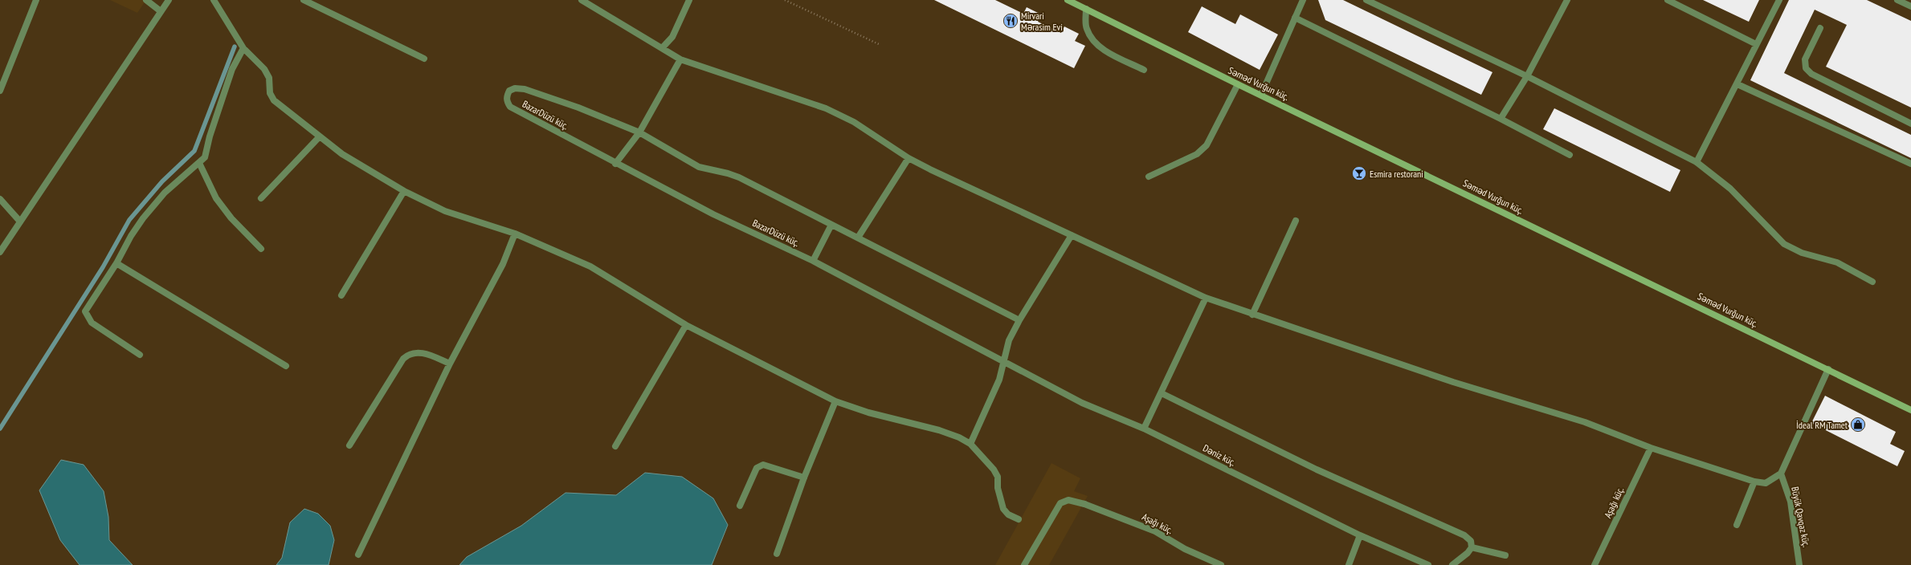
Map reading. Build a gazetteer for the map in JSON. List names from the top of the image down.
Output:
{
  "streets": {
    "main road": ["Səməd Vurğun küç."],
    "street": [
      "BazarDüzü küç.",
      "Dəniz küç.",
      "Aşağı küç.",
      "Büyük Qavqaz küç."
    ]
  },
  "crossings": [
    ["BazarDüzü küç.", "Dəniz küç."]
  ],
  "places": {
    "restaurant": ["Mirvari Mərasim Evi"],
    "bar": ["Esmira restorani"],
    "shop": ["İdeal RM Tamet"]
  }
}
